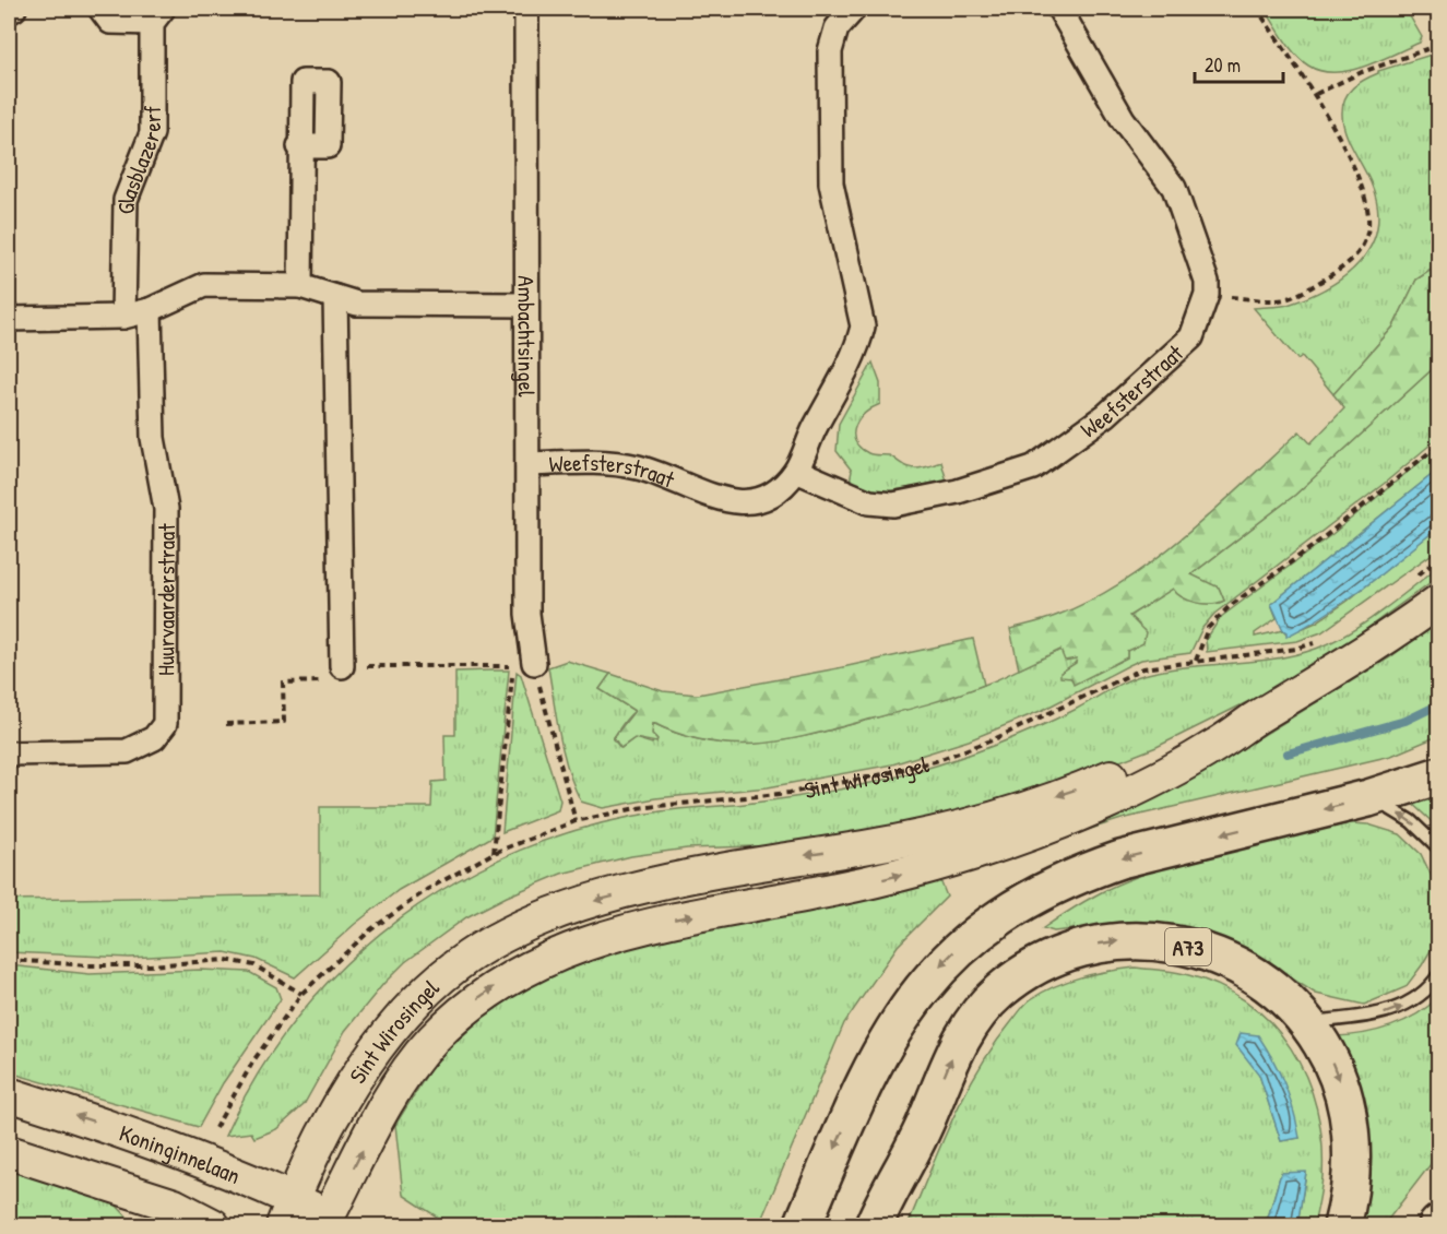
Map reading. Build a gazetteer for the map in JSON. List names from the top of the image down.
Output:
{
  "streets": {
    "highway": ["A73"],
    "main road": ["Sint Wirosingel", "Koninginnelaan"],
    "street": [
      "Glasblazererf",
      "Ambachtsingel",
      "Weefsterstraat",
      "Huurvaarderstraat"
    ]
  },
  "crossings": [
    ["Ambachtsingel", "Weefsterstraat"],
    ["Sint Wirosingel", "Koninginnelaan"]
  ],
  "scale_bar": "20 m"
}
